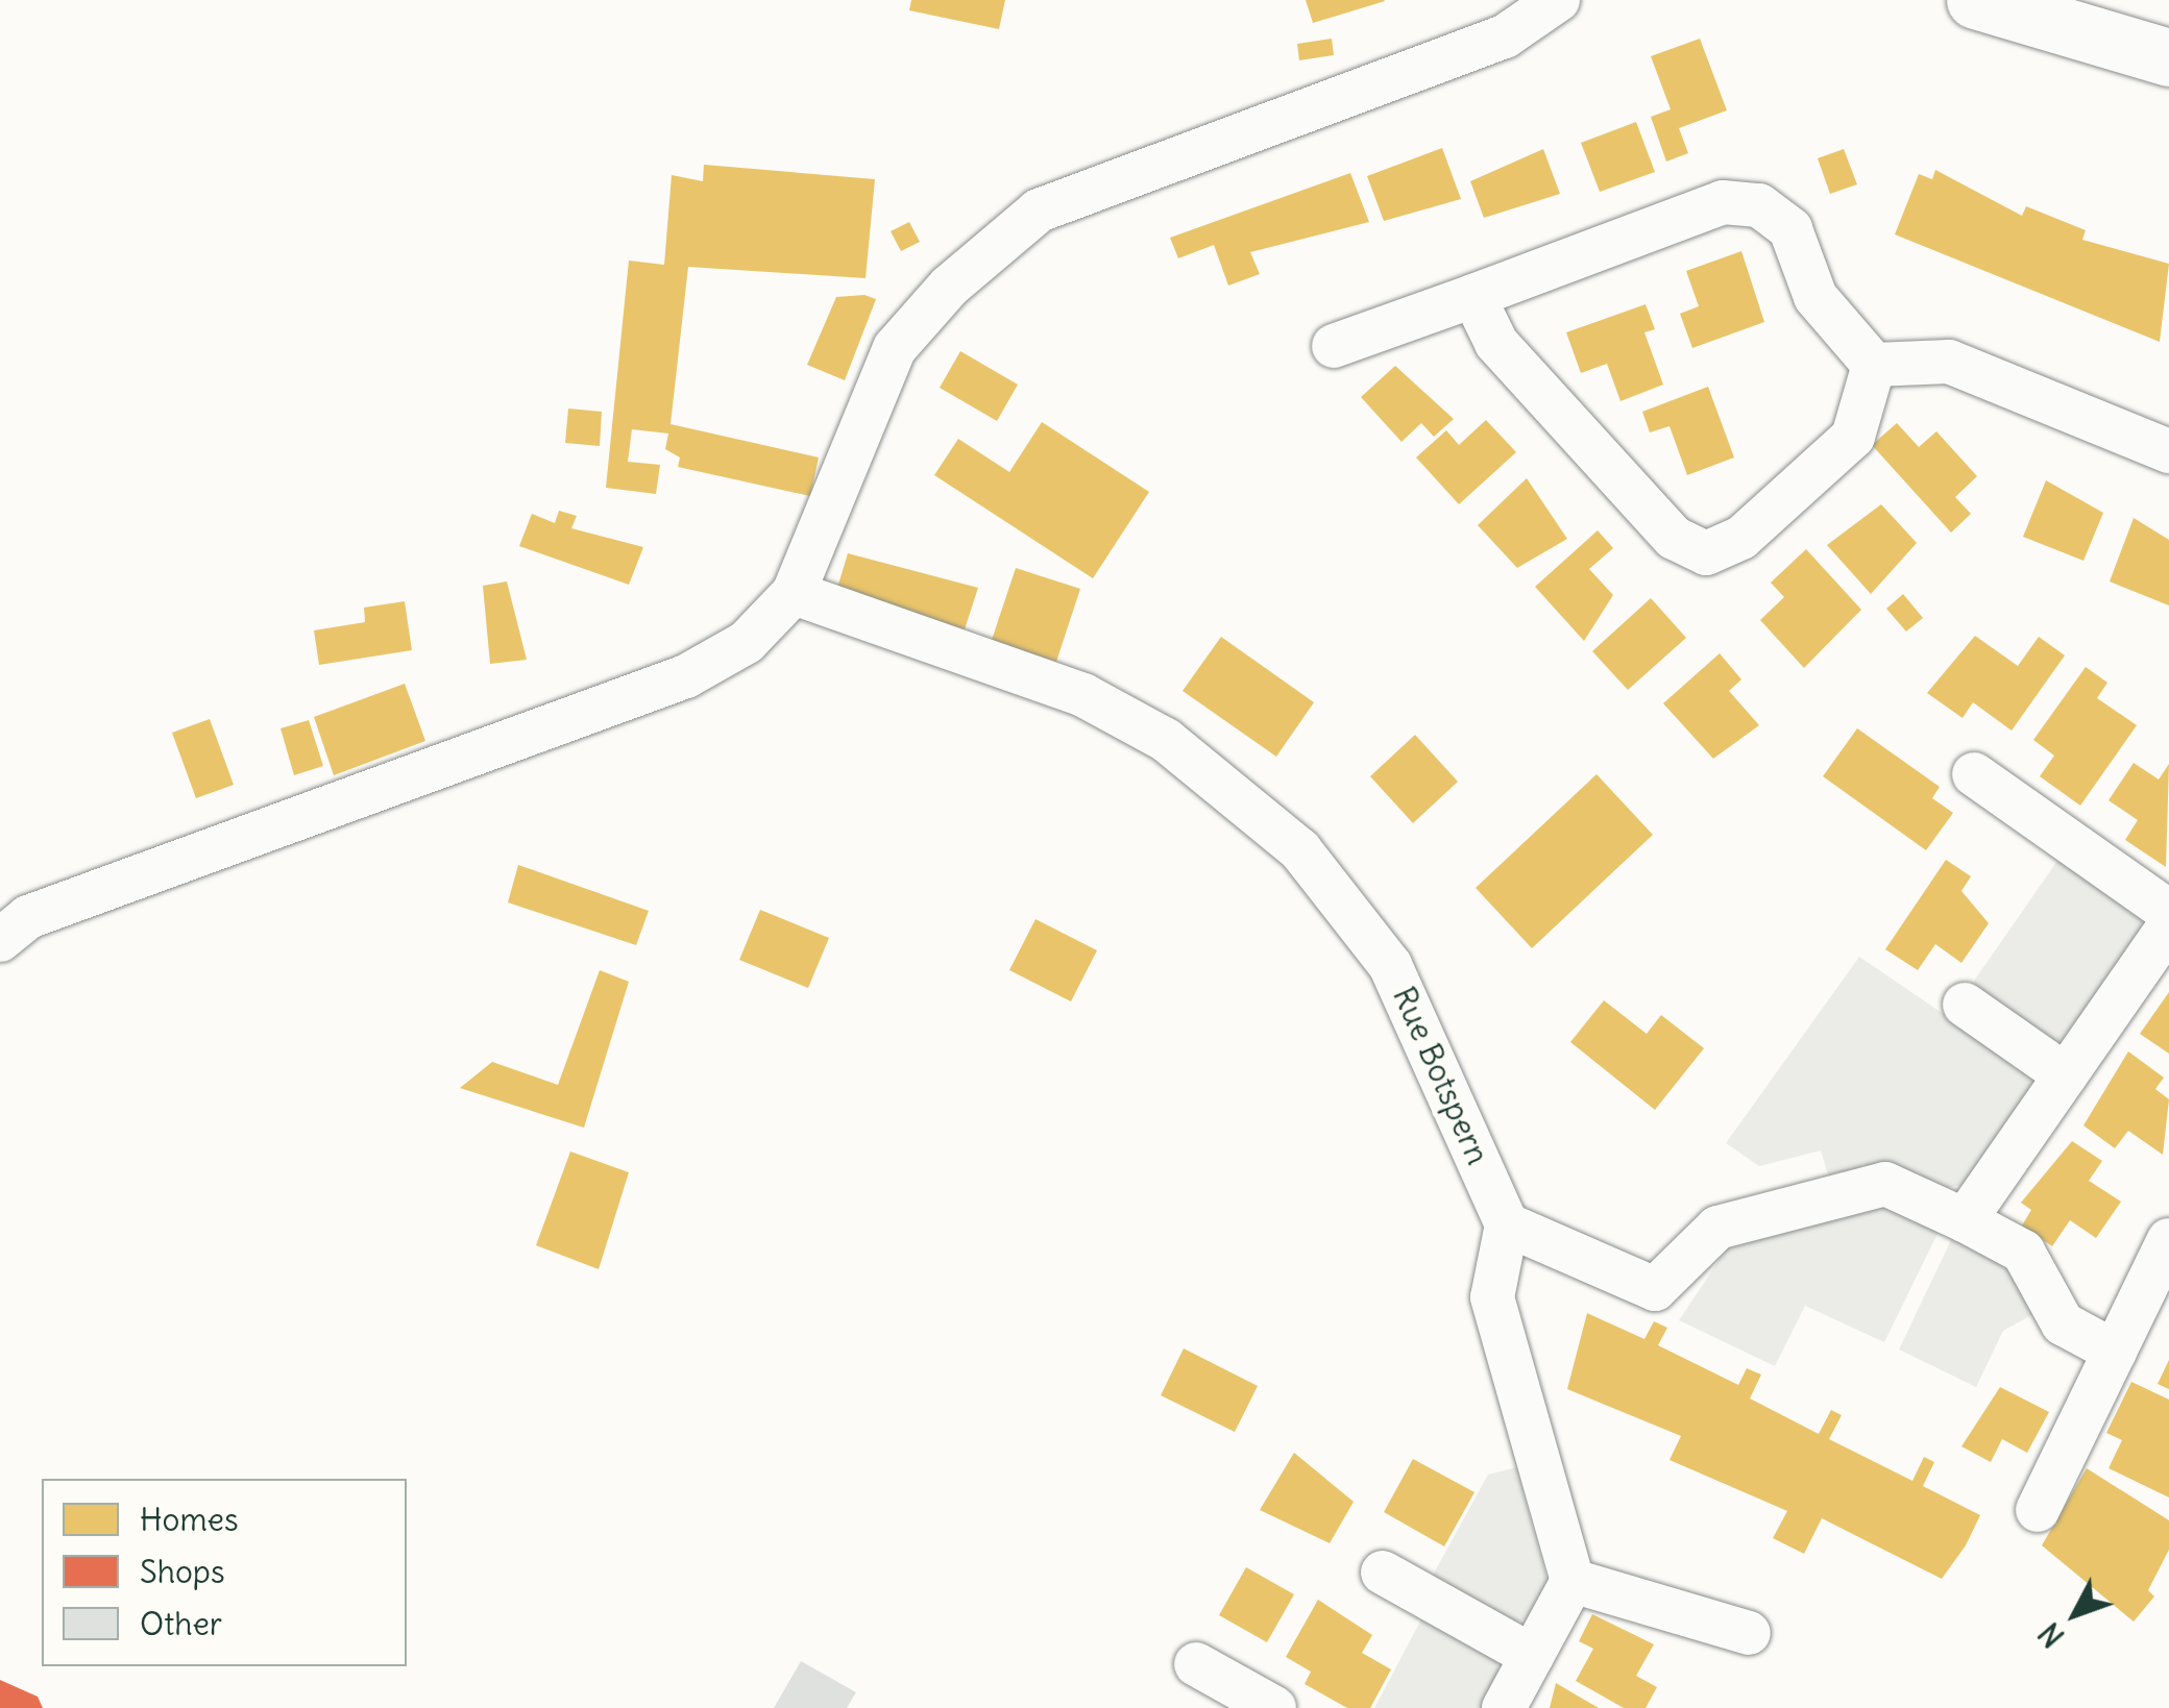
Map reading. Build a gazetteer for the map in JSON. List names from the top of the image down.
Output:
{
  "streets": {
    "street": ["Rue Botspern"]
  },
  "legend": ["Homes", "Shops", "Other"],
  "north": "bottom left"
}
